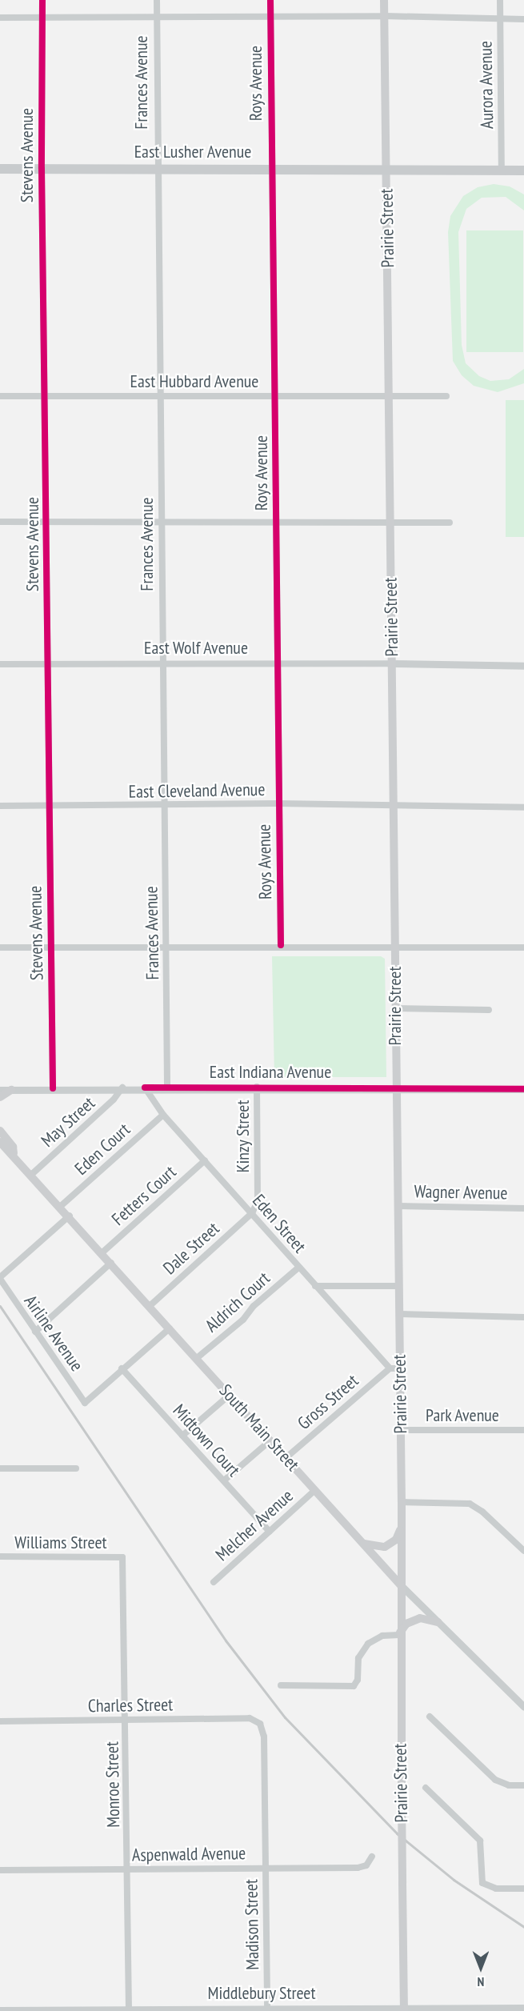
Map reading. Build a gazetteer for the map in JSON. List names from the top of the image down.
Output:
{
  "streets": {
    "main road": ["East Lusher Avenue", "Prairie Street", "South Main Street"],
    "street": [
      "Frances Avenue",
      "Roys Avenue",
      "Aurora Avenue",
      "Stevens Avenue",
      "East Hubbard Avenue",
      "East Wolf Avenue",
      "East Cleveland Avenue",
      "East Indiana Avenue",
      "May Street",
      "Kinzy Street",
      "Eden Court",
      "Wagner Avenue",
      "Fetters Court",
      "Eden Street",
      "Dale Street",
      "Aldrich Court",
      "Airline Avenue",
      "Gross Street",
      "Park Avenue",
      "Midtown Court",
      "Melcher Avenue",
      "Williams Street",
      "Charles Street",
      "Monroe Street",
      "Aspenwald Avenue",
      "Madison Street",
      "Middlebury Street"
    ]
  },
  "crossings": [
    ["Frances Avenue", "East Lusher Avenue"],
    ["Frances Avenue", "East Hubbard Avenue"],
    ["Frances Avenue", "East Wolf Avenue"],
    ["Frances Avenue", "East Cleveland Avenue"],
    ["Frances Avenue", "East Indiana Avenue"],
    ["Roys Avenue", "East Lusher Avenue"],
    ["Roys Avenue", "East Hubbard Avenue"],
    ["Roys Avenue", "East Wolf Avenue"],
    ["Roys Avenue", "East Cleveland Avenue"],
    ["Aurora Avenue", "East Lusher Avenue"],
    ["East Lusher Avenue", "Stevens Avenue"],
    ["East Lusher Avenue", "Prairie Street"],
    ["Stevens Avenue", "East Hubbard Avenue"],
    ["Stevens Avenue", "East Wolf Avenue"],
    ["Stevens Avenue", "East Cleveland Avenue"],
    ["Stevens Avenue", "East Indiana Avenue"],
    ["Prairie Street", "East Hubbard Avenue"],
    ["Prairie Street", "East Wolf Avenue"],
    ["Prairie Street", "East Cleveland Avenue"],
    ["Prairie Street", "East Indiana Avenue"],
    ["Prairie Street", "Wagner Avenue"],
    ["Prairie Street", "Park Avenue"],
    ["Prairie Street", "South Main Street"],
    ["Prairie Street", "Middlebury Street"],
    ["East Indiana Avenue", "May Street"],
    ["East Indiana Avenue", "Kinzy Street"],
    ["East Indiana Avenue", "Eden Street"],
    ["May Street", "South Main Street"],
    ["Kinzy Street", "Eden Street"],
    ["Kinzy Street", "Dale Street"],
    ["Eden Court", "Eden Street"],
    ["Eden Court", "South Main Street"],
    ["Fetters Court", "Eden Street"],
    ["Fetters Court", "South Main Street"],
    ["Eden Street", "Dale Street"],
    ["Eden Street", "Aldrich Court"],
    ["Eden Street", "Gross Street"],
    ["Dale Street", "South Main Street"],
    ["Aldrich Court", "South Main Street"],
    ["Airline Avenue", "Midtown Court"],
    ["Gross Street", "South Main Street"],
    ["South Main Street", "Melcher Avenue"],
    ["Midtown Court", "Melcher Avenue"],
    ["Williams Street", "Monroe Street"],
    ["Charles Street", "Monroe Street"],
    ["Charles Street", "Madison Street"],
    ["Monroe Street", "Aspenwald Avenue"],
    ["Monroe Street", "Middlebury Street"],
    ["Aspenwald Avenue", "Madison Street"],
    ["Madison Street", "Middlebury Street"]
  ],
  "north": "bottom"
}
